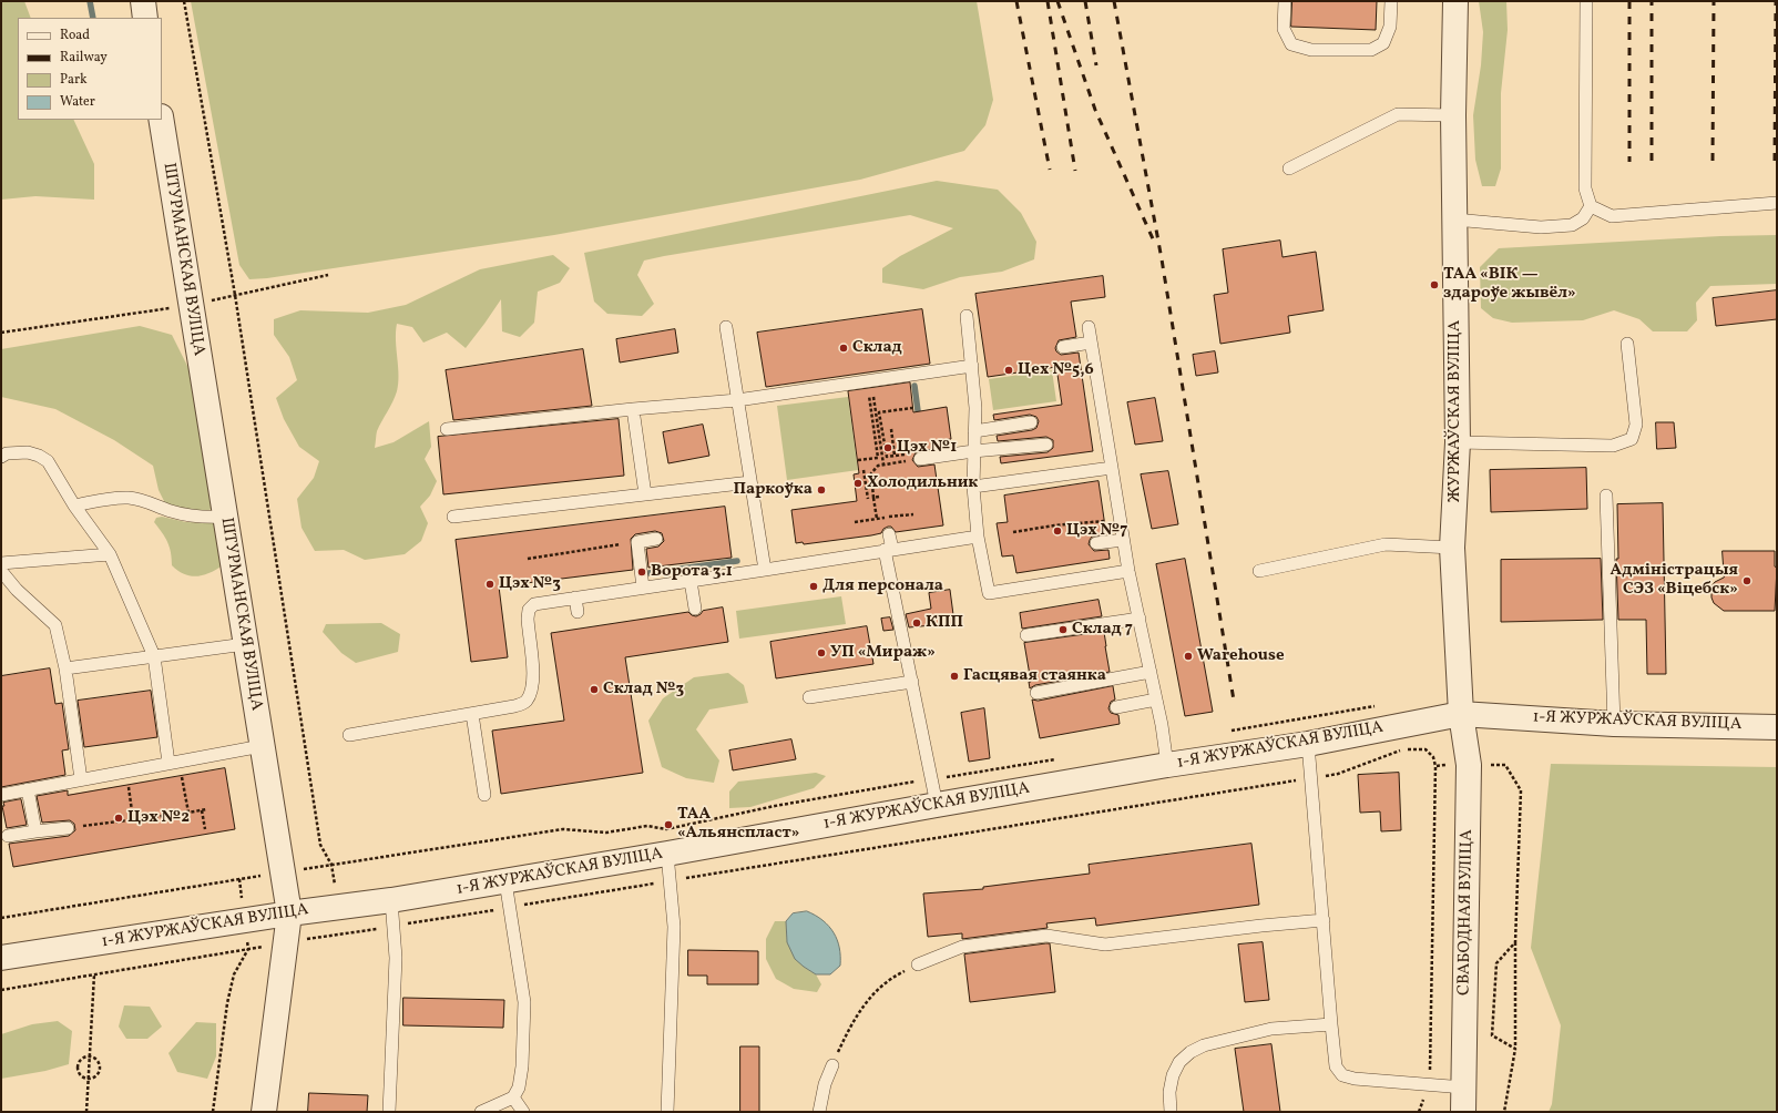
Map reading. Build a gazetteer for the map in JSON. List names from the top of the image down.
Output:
{
  "streets": {
    "street": [
      "ШТУРМАНСКАЯ ВУЛІЦА",
      "ЖУРЖАЎСКАЯ ВУЛІЦА",
      "1-Я ЖУРЖАЎСКАЯ ВУЛІЦА",
      "СВАБОДНАЯ ВУЛІЦА"
    ]
  },
  "crossings": [
    ["ШТУРМАНСКАЯ ВУЛІЦА", "1-Я ЖУРЖАЎСКАЯ ВУЛІЦА"],
    ["ЖУРЖАЎСКАЯ ВУЛІЦА", "1-Я ЖУРЖАЎСКАЯ ВУЛІЦА"],
    ["ЖУРЖАЎСКАЯ ВУЛІЦА", "СВАБОДНАЯ ВУЛІЦА"],
    ["1-Я ЖУРЖАЎСКАЯ ВУЛІЦА", "СВАБОДНАЯ ВУЛІЦА"]
  ],
  "places": [
    "ТАА «ВІК — здароўе жывёл»",
    "Склад",
    "Цех №5,6",
    "Цэх №1",
    "Холодильник",
    "Паркоўка",
    "Цэх №7",
    "Ворота 3.1",
    "Адміністрацыя СЭЗ «Віцебск»",
    "Цэх №3",
    "Для персонала",
    "КПП",
    "Склад 7",
    "УП «Мираж»",
    "Warehouse",
    "Гасцявая стаянка",
    "Склад №3",
    "Цэх №2",
    "ТАА «Альянспласт»"
  ],
  "legend": [
    "Road",
    "Railway",
    "Park",
    "Water"
  ]
}
